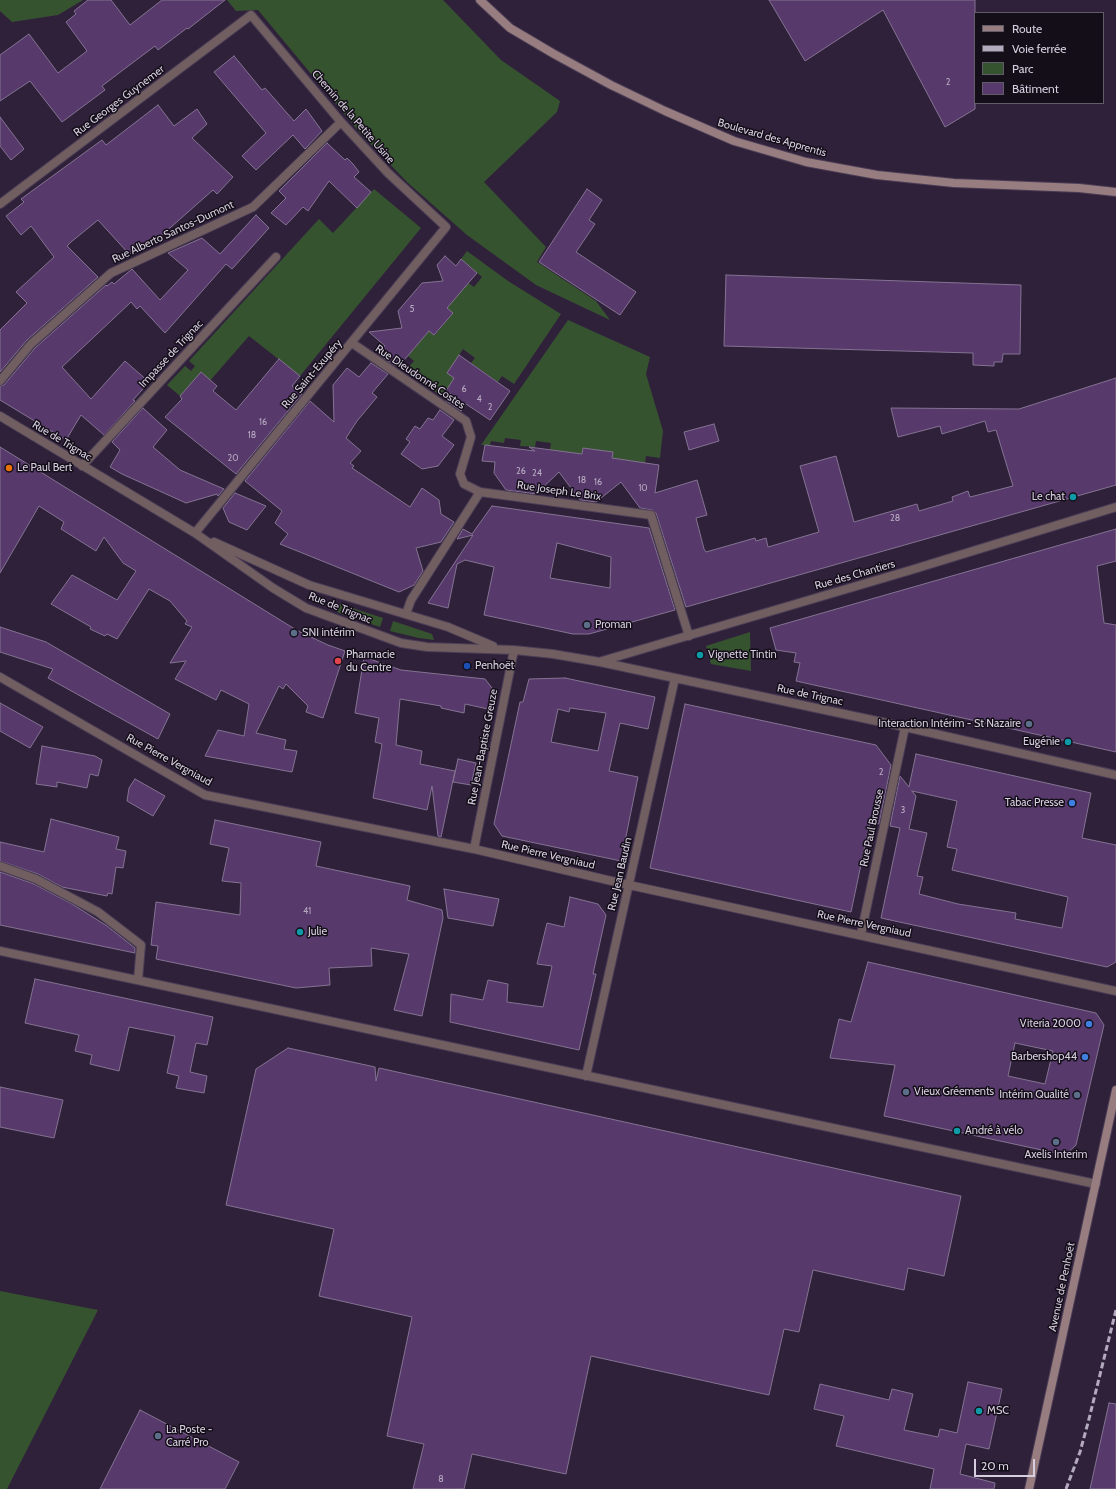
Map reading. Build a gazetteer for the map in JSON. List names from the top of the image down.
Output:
{
  "streets": {
    "main road": ["Boulevard des Apprentis", "Avenue de Penhoët"],
    "street": [
      "Rue Georges Guynemer",
      "Chemin de la Petite Usine",
      "Rue Alberto Santos-Dumont",
      "Impasse de Trignac",
      "Rue Saint-Exupéry",
      "Rue Dieudonné Costes",
      "Rue de Trignac",
      "Rue Joseph Le Brix",
      "Rue des Chantiers",
      "Rue Jean-Baptiste Greuze",
      "Rue Pierre Vergniaud",
      "Rue Paul Brousse",
      "Rue Jean Baudin"
    ]
  },
  "crossings": [
    ["Rue Georges Guynemer", "Chemin de la Petite Usine"],
    ["Chemin de la Petite Usine", "Rue Alberto Santos-Dumont"],
    ["Chemin de la Petite Usine", "Rue Saint-Exupéry"],
    ["Impasse de Trignac", "Rue de Trignac"],
    ["Rue Saint-Exupéry", "Rue Dieudonné Costes"],
    ["Rue Saint-Exupéry", "Rue de Trignac"],
    ["Rue Dieudonné Costes", "Rue Joseph Le Brix"],
    ["Rue de Trignac", "Rue des Chantiers"],
    ["Rue de Trignac", "Rue Jean-Baptiste Greuze"],
    ["Rue de Trignac", "Rue Paul Brousse"],
    ["Rue de Trignac", "Rue Jean Baudin"],
    ["Rue Joseph Le Brix", "Rue des Chantiers"],
    ["Rue Jean-Baptiste Greuze", "Rue Pierre Vergniaud"],
    ["Rue Pierre Vergniaud", "Rue Paul Brousse"],
    ["Rue Pierre Vergniaud", "Rue Jean Baudin"]
  ],
  "places": [
    "Le Paul Bert",
    "Le chat",
    "Proman",
    "SNI intérim",
    "Vignette Tintin",
    "Pharmacie du Centre",
    "Penhoët",
    "Interaction Intérim - St Nazaire",
    "Eugénie",
    "Tabac Presse",
    "Julie",
    "Viteria 2000",
    "Barbershop44",
    "Vieux Gréements",
    "Intérim Qualité",
    "André à vélo",
    "Axelis Interim",
    "MSC",
    "La Poste - Carré Pro"
  ],
  "house_numbers": [
    "2",
    "5",
    "6",
    "4",
    "2",
    "16",
    "18",
    "20",
    "26",
    "24",
    "18",
    "16",
    "10",
    "28",
    "2",
    "3",
    "41",
    "8"
  ],
  "legend": [
    "Route",
    "Voie ferrée",
    "Parc",
    "Bâtiment"
  ],
  "scale_bar": "20 m"
}
